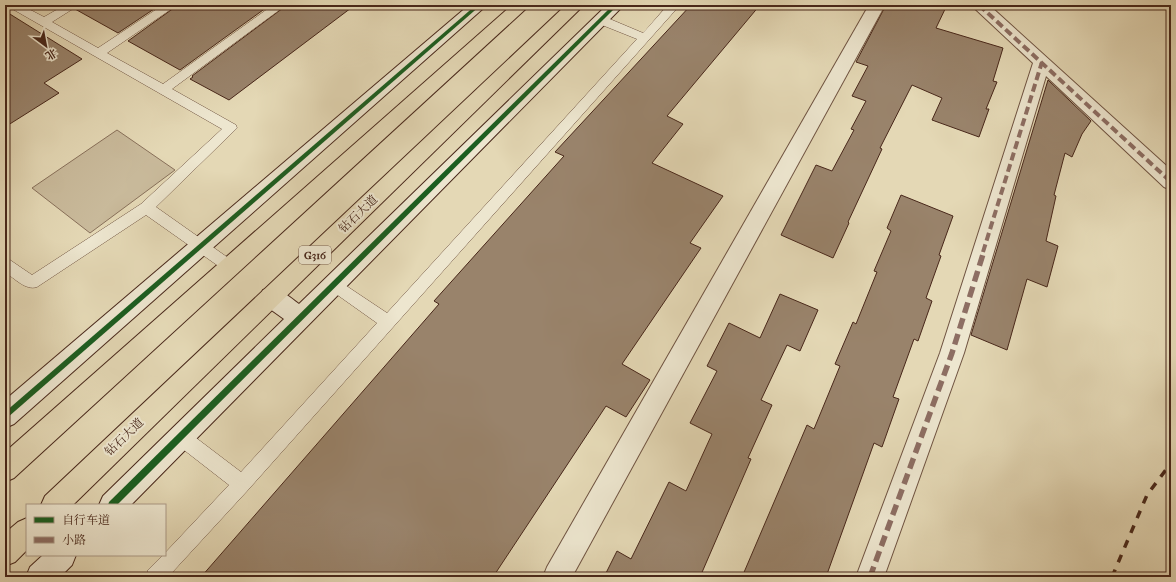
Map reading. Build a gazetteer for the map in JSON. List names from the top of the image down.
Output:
{
  "streets": {
    "highway": ["钻石大道", "G316"]
  },
  "legend": ["自行车道", "小路"],
  "north": "bottom right"
}
